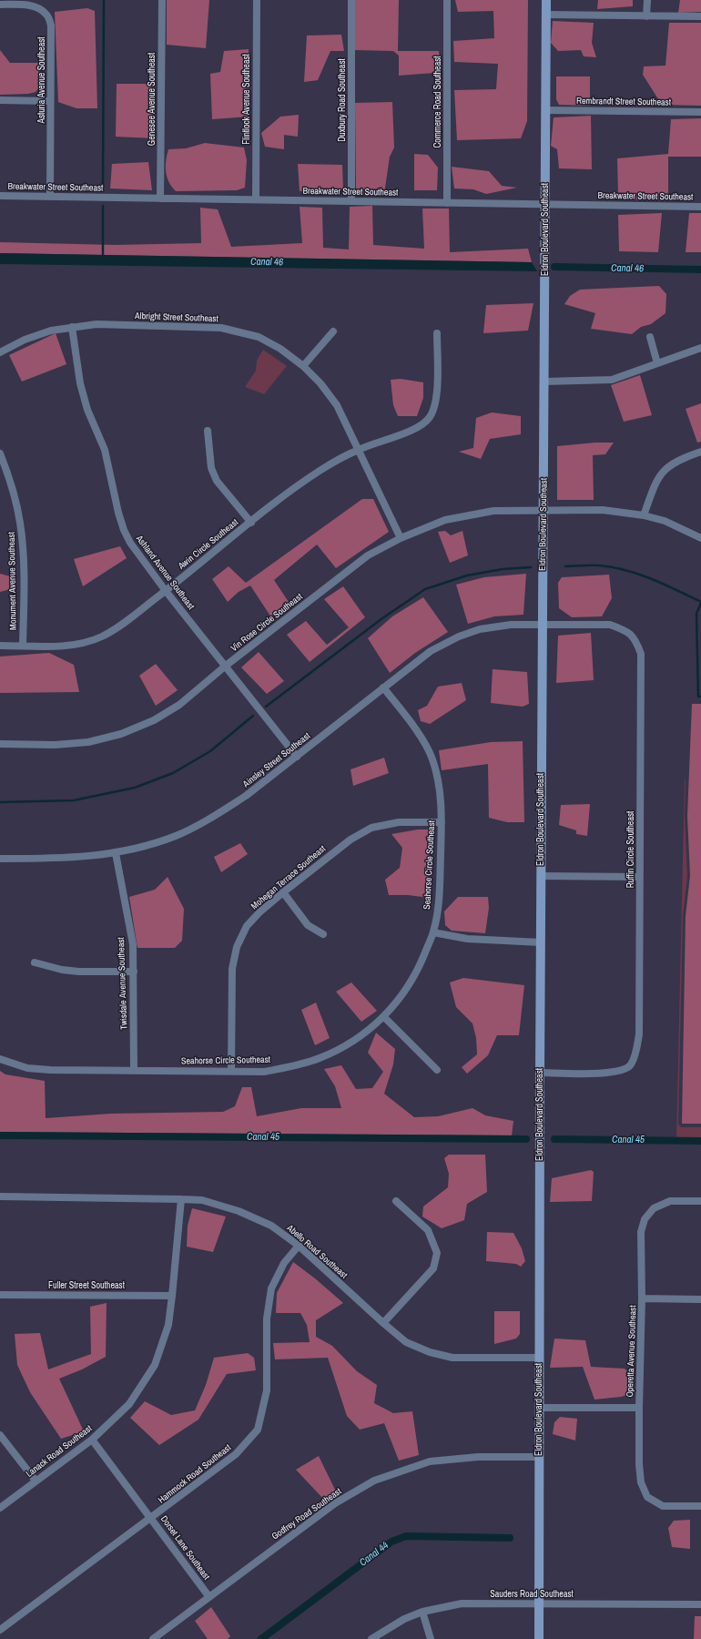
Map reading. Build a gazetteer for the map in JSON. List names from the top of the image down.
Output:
{
  "streets": {
    "street": [
      "Asturia Avenue Southeast",
      "Genesee Avenue Southeast",
      "Flintlock Avenue Southeast",
      "Duxbury Road Southeast",
      "Commerce Road Southeast",
      "Rembrandt Street Southeast",
      "Breakwater Street Southeast",
      "Eldron Boulevard Southeast",
      "Albright Street Southeast",
      "Awin Circle Southeast",
      "Ashland Avenue Southeast",
      "Monument Avenue Southeast",
      "Vin Rose Circle Southeast",
      "Ainsley Street Southeast",
      "Ruffin Circle Southeast",
      "Seahorse Circle Southeast",
      "Mohegan Terrace Southeast",
      "Twisdale Avenue Southeast",
      "Abello Road Southeast",
      "Fuller Street Southeast",
      "Operetta Avenue Southeast",
      "Lanack Road Southeast",
      "Hammock Road Southeast",
      "Godfrey Road Southeast",
      "Dorset Lane Southeast",
      "Sauders Road Southeast"
    ]
  },
  "crossings": [
    ["Asturia Avenue Southeast", "Breakwater Street Southeast"],
    ["Genesee Avenue Southeast", "Breakwater Street Southeast"],
    ["Flintlock Avenue Southeast", "Breakwater Street Southeast"],
    ["Duxbury Road Southeast", "Breakwater Street Southeast"],
    ["Commerce Road Southeast", "Breakwater Street Southeast"],
    ["Rembrandt Street Southeast", "Eldron Boulevard Southeast"],
    ["Breakwater Street Southeast", "Eldron Boulevard Southeast"],
    ["Eldron Boulevard Southeast", "Vin Rose Circle Southeast"],
    ["Eldron Boulevard Southeast", "Ainsley Street Southeast"],
    ["Eldron Boulevard Southeast", "Ruffin Circle Southeast"],
    ["Eldron Boulevard Southeast", "Abello Road Southeast"],
    ["Eldron Boulevard Southeast", "Godfrey Road Southeast"],
    ["Eldron Boulevard Southeast", "Sauders Road Southeast"],
    ["Albright Street Southeast", "Awin Circle Southeast"],
    ["Albright Street Southeast", "Ashland Avenue Southeast"],
    ["Albright Street Southeast", "Vin Rose Circle Southeast"],
    ["Awin Circle Southeast", "Ashland Avenue Southeast"],
    ["Awin Circle Southeast", "Monument Avenue Southeast"],
    ["Ashland Avenue Southeast", "Vin Rose Circle Southeast"],
    ["Ashland Avenue Southeast", "Ainsley Street Southeast"],
    ["Ainsley Street Southeast", "Ruffin Circle Southeast"],
    ["Ainsley Street Southeast", "Seahorse Circle Southeast"],
    ["Ainsley Street Southeast", "Twisdale Avenue Southeast"],
    ["Seahorse Circle Southeast", "Mohegan Terrace Southeast"],
    ["Seahorse Circle Southeast", "Twisdale Avenue Southeast"],
    ["Abello Road Southeast", "Lanack Road Southeast"],
    ["Abello Road Southeast", "Hammock Road Southeast"],
    ["Fuller Street Southeast", "Lanack Road Southeast"],
    ["Lanack Road Southeast", "Dorset Lane Southeast"],
    ["Hammock Road Southeast", "Dorset Lane Southeast"],
    ["Godfrey Road Southeast", "Dorset Lane Southeast"]
  ],
  "water": ["Canal 46", "Canal 45", "Canal 44"]
}
